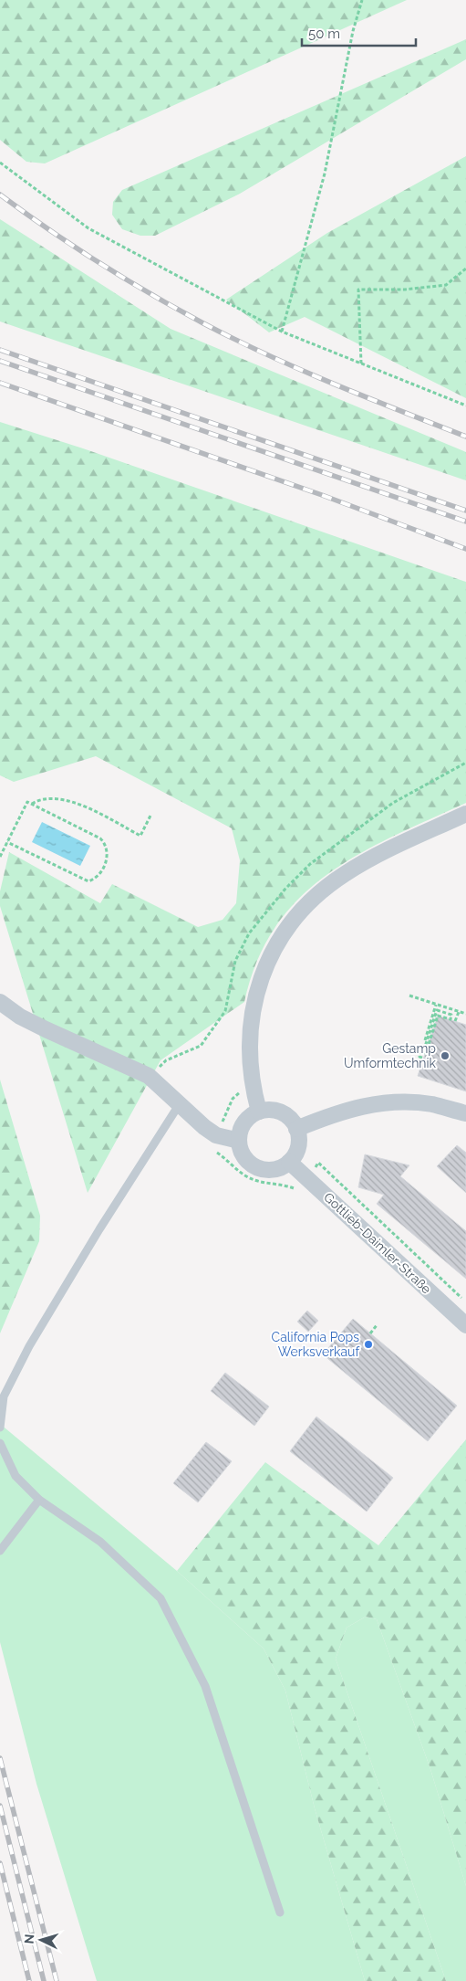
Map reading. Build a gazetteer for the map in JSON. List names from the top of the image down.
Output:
{
  "streets": {
    "street": ["Gottlieb-Daimler-Straße"]
  },
  "places": ["Gestamp Umformtechnik", "California Pops Werksverkauf"],
  "scale_bar": "50 m",
  "north": "left"
}
